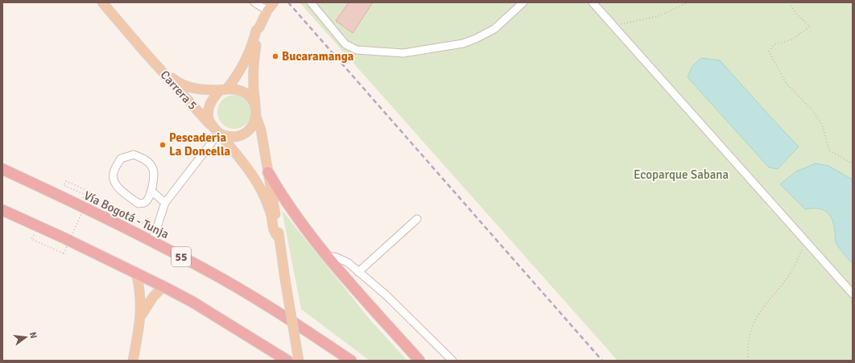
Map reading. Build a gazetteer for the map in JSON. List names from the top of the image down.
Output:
{
  "streets": {
    "highway": ["Vía Bogotá - Tunja", "55"],
    "main road": ["Carrera 5"]
  },
  "parks": ["Ecoparque Sabana"],
  "places": ["Bucaramanga", "Pescaderia La Doncella"],
  "north": "right"
}
